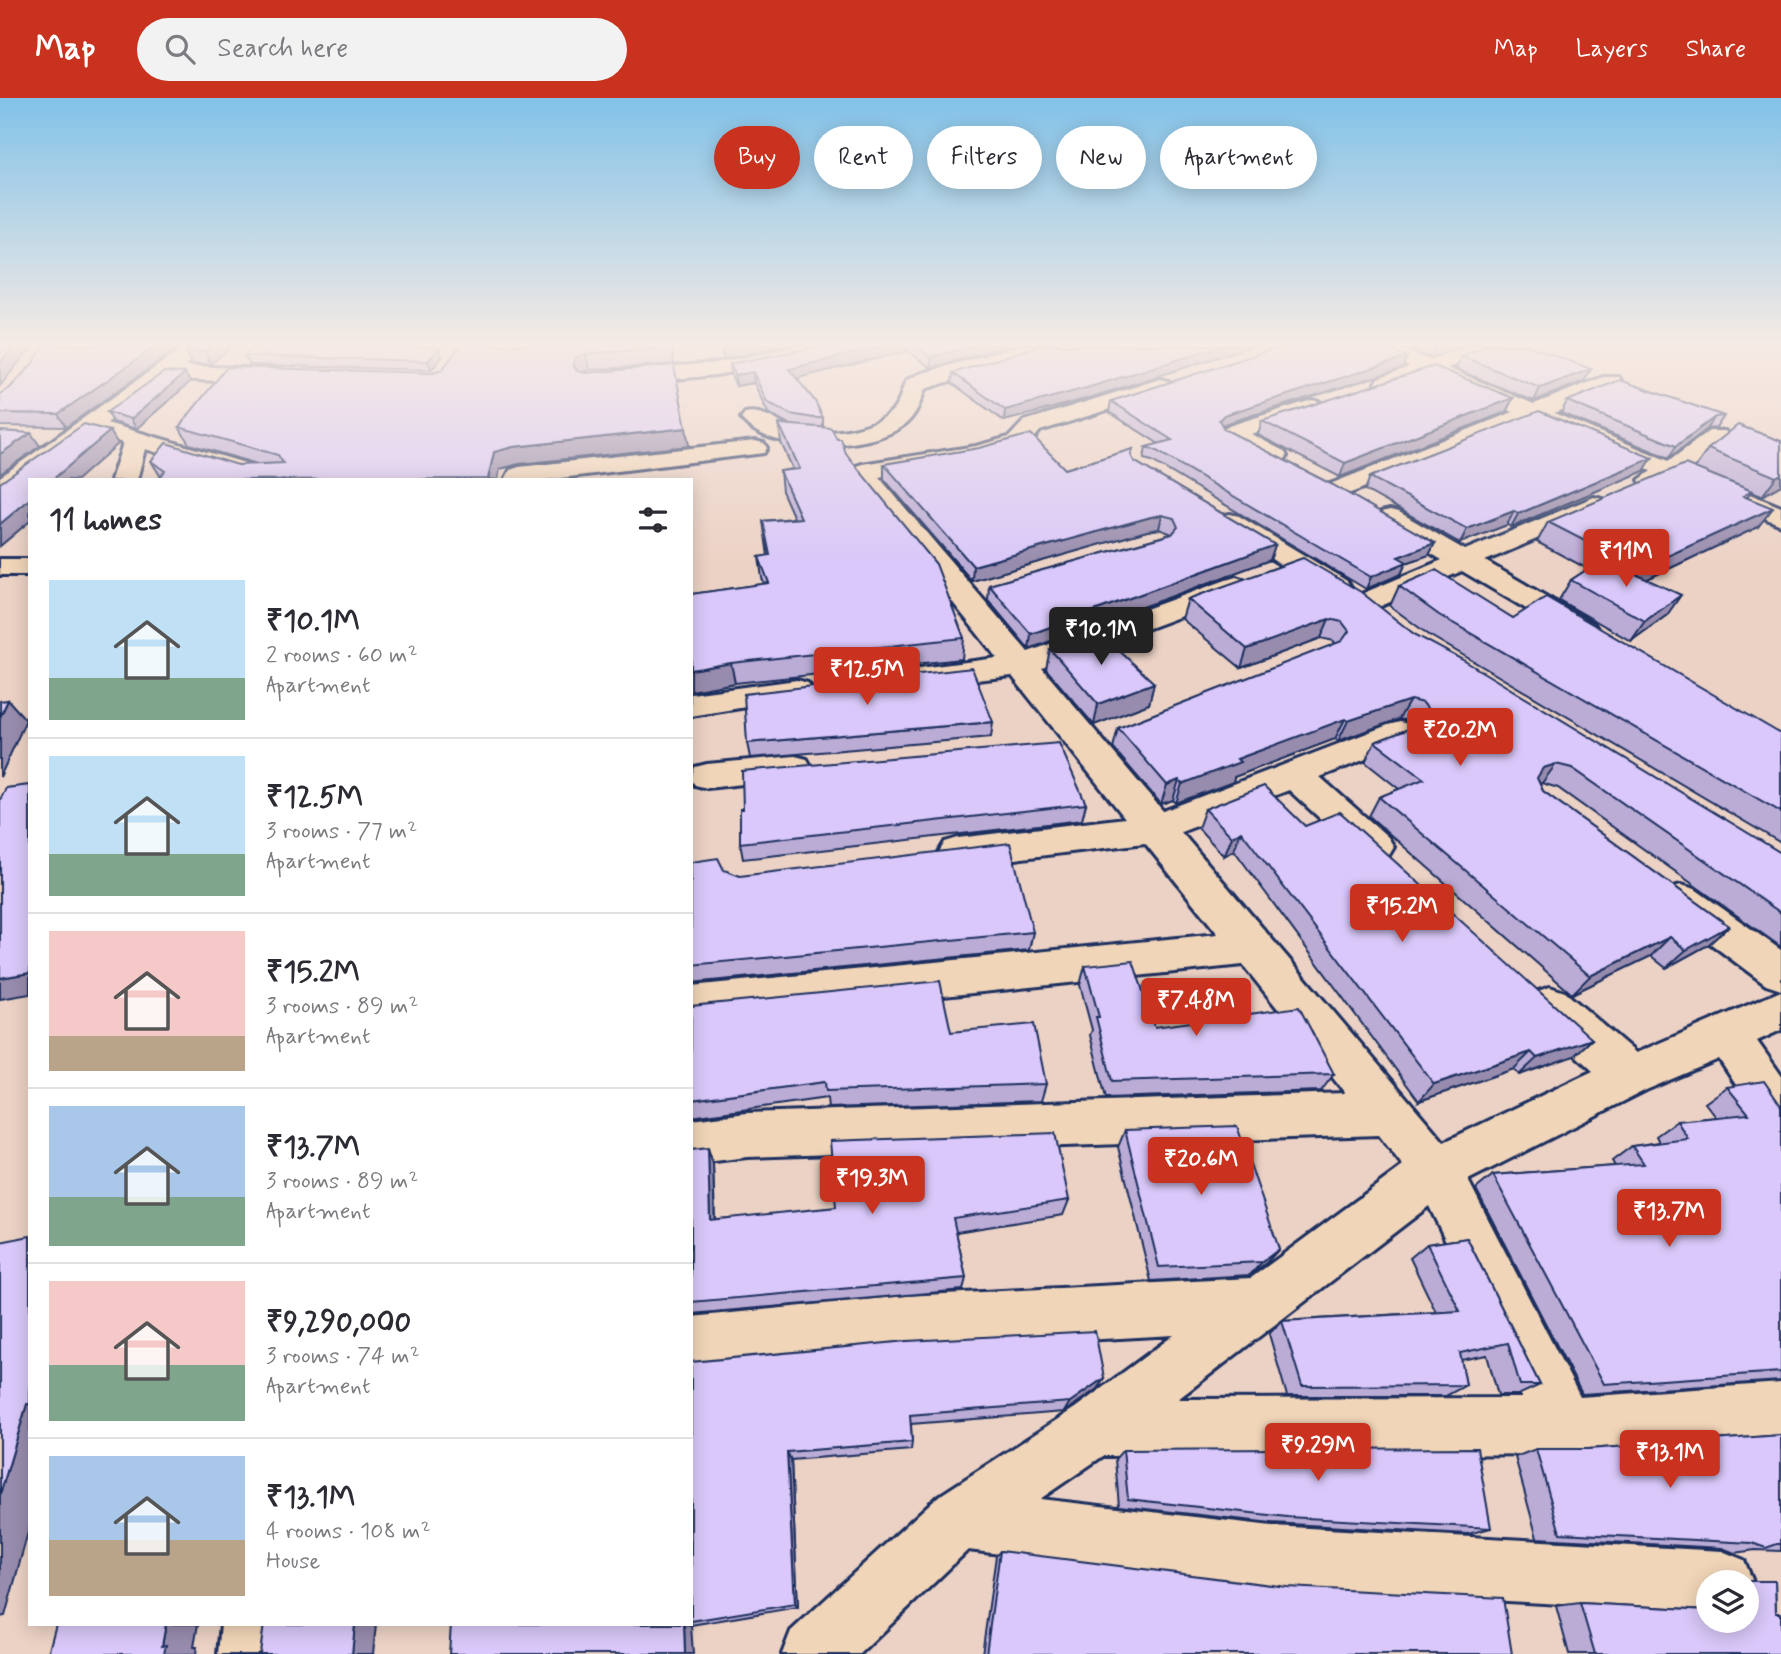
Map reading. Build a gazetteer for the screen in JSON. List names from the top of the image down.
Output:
{
  "page": {
    "header": "Map",
    "search": "Search here",
    "nav": ["Map", "Layers", "Share"],
    "chip": [
      "Buy",
      "Rent",
      "Filters",
      "New",
      "Apartment"
    ],
    "heading": "11 homes",
    "price": [
      "₹11M",
      "₹10.1M",
      "₹12.5M",
      "₹20.2M",
      "₹15.2M",
      "₹7.48M",
      "₹20.6M",
      "₹19.3M",
      "₹13.7M",
      "₹9.29M",
      "₹13.1M"
    ],
    "list": [
      {
        "name": "₹10.1M",
        "note": "2 rooms · 60 m² · Apartment"
      },
      {
        "name": "₹12.5M",
        "note": "3 rooms · 77 m² · Apartment"
      },
      {
        "name": "₹15.2M",
        "note": "3 rooms · 89 m² · Apartment"
      },
      {
        "name": "₹13.7M",
        "note": "3 rooms · 89 m² · Apartment"
      },
      {
        "name": "₹9,290,000",
        "note": "3 rooms · 74 m² · Apartment"
      },
      {
        "name": "₹13.1M",
        "note": "4 rooms · 108 m² · House"
      }
    ]
  }
}
